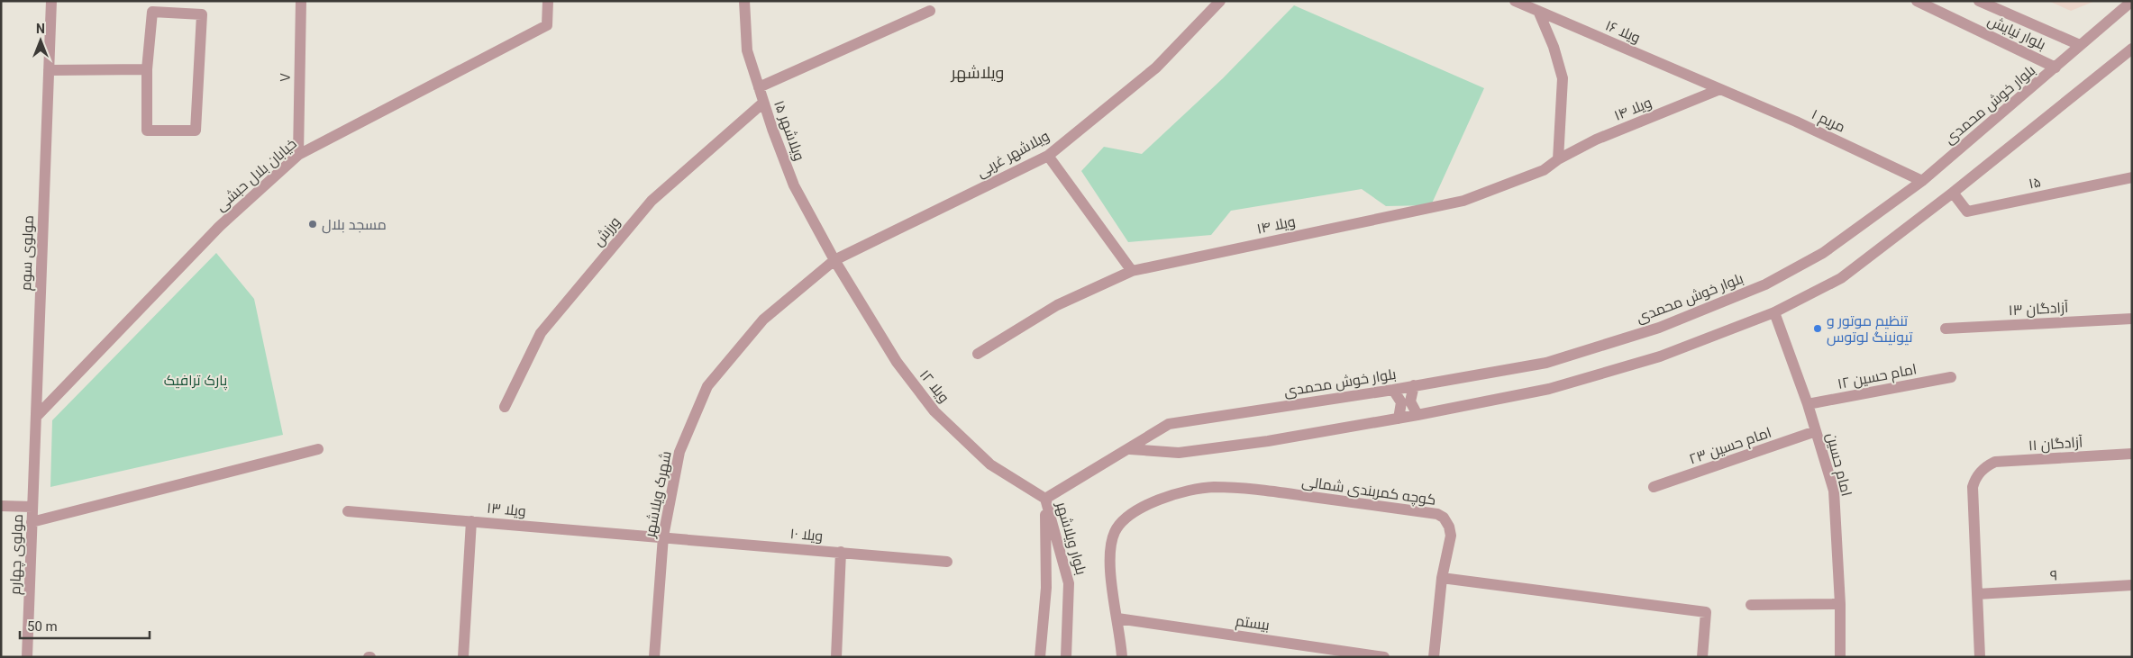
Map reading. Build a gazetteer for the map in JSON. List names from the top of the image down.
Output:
{
  "streets": {
    "street": [
      "۱۶ ویلا",
      "بلوار نیایش",
      "۷",
      "بلوار خوش محمدی",
      "۱۴ ویلا",
      "۱ مریم",
      "ویلاشهر ۱۵",
      "ویلاشهر غربی",
      "خیابان بلال حبشی",
      "۱۵",
      "ورزش",
      "مولوی سوم",
      "آزادگان ۱۳",
      "امام حسین ۱۲",
      "ویلا ۱۲",
      "آزادگان ۱۱",
      "امام حسین ۲۳",
      "امام حسین",
      "کوچه کمربندی شمالی",
      "شهرک ویلاشهر",
      "۱۳ ویلا",
      "۱۰ ویلا",
      "بلوار ویلاشهر",
      "مولوی چهارم",
      "۹",
      "بیستم"
    ]
  },
  "crossings": [
    ["۱۶ ویلا", "۱۴ ویلا"],
    ["۱۶ ویلا", "۱ مریم"],
    ["بلوار نیایش", "بلوار خوش محمدی"],
    ["۷", "خیابان بلال حبشی"],
    ["بلوار خوش محمدی", "۱ مریم"],
    ["۱۴ ویلا", "۱ مریم"],
    ["ویلاشهر ۱۵", "ویلاشهر غربی"],
    ["ویلاشهر ۱۵", "ورزش"],
    ["ویلاشهر ۱۵", "ویلا ۱۲"],
    ["ویلاشهر ۱۵", "شهرک ویلاشهر"],
    ["ویلاشهر غربی", "ویلا ۱۲"],
    ["ویلاشهر غربی", "شهرک ویلاشهر"],
    ["خیابان بلال حبشی", "مولوی سوم"],
    ["مولوی سوم", "مولوی چهارم"],
    ["امام حسین ۱۲", "امام حسین"],
    ["ویلا ۱۲", "شهرک ویلاشهر"],
    ["ویلا ۱۲", "بلوار ویلاشهر"],
    ["آزادگان ۱۱", "۹"],
    ["امام حسین ۲۳", "امام حسین"],
    ["کوچه کمربندی شمالی", "بیستم"],
    ["شهرک ویلاشهر", "۱۳ ویلا"],
    ["شهرک ویلاشهر", "۱۰ ویلا"],
    ["۱۳ ویلا", "۱۰ ویلا"]
  ],
  "districts": ["ویلاشهر"],
  "parks": ["پارک ترافیک"],
  "places": ["مسجد بلال", "تنظیم موتور و تیونینگ لوتوس"],
  "scale_bar": "50 m",
  "north": "top"
}
